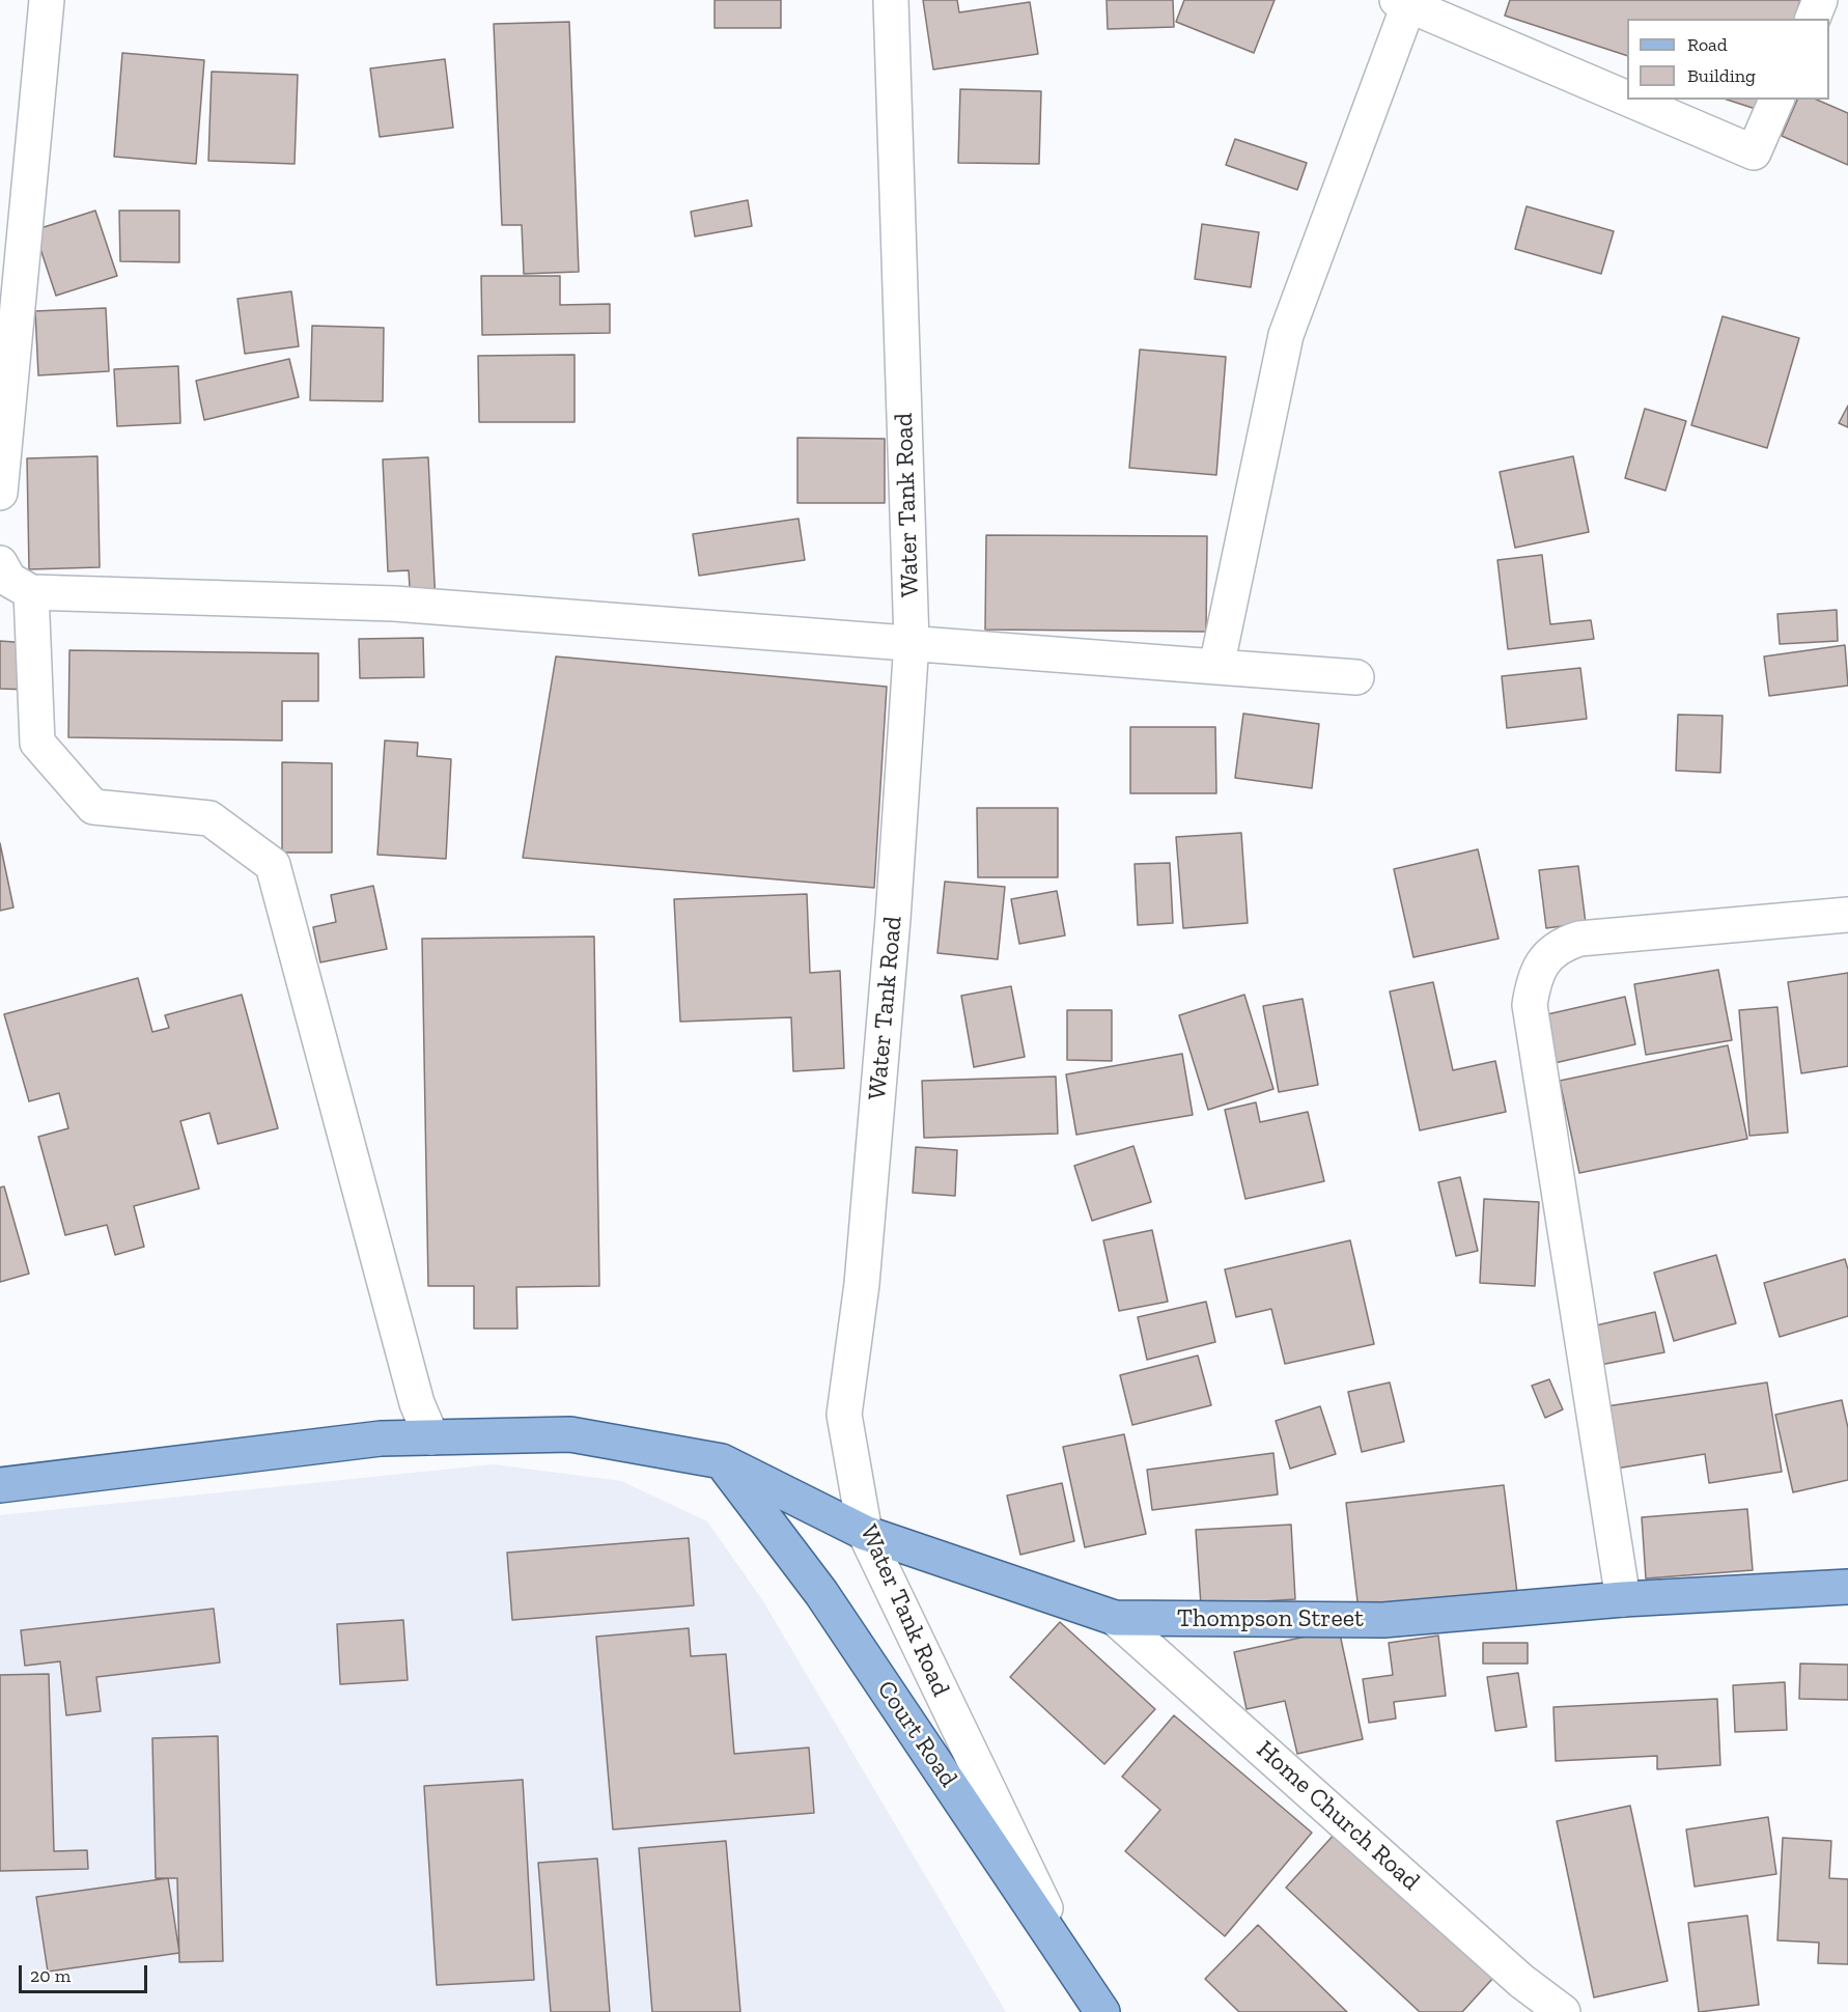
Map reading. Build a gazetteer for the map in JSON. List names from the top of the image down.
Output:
{
  "streets": {
    "main road": ["Thompson Street", "Court Road"],
    "street": ["Water Tank Road", "Home Church Road"]
  },
  "crossings": [
    ["Water Tank Road", "Thompson Street"],
    ["Water Tank Road", "Court Road"],
    ["Thompson Street", "Court Road"],
    ["Thompson Street", "Home Church Road"]
  ],
  "legend": ["Road", "Building"],
  "scale_bar": "20 m"
}
